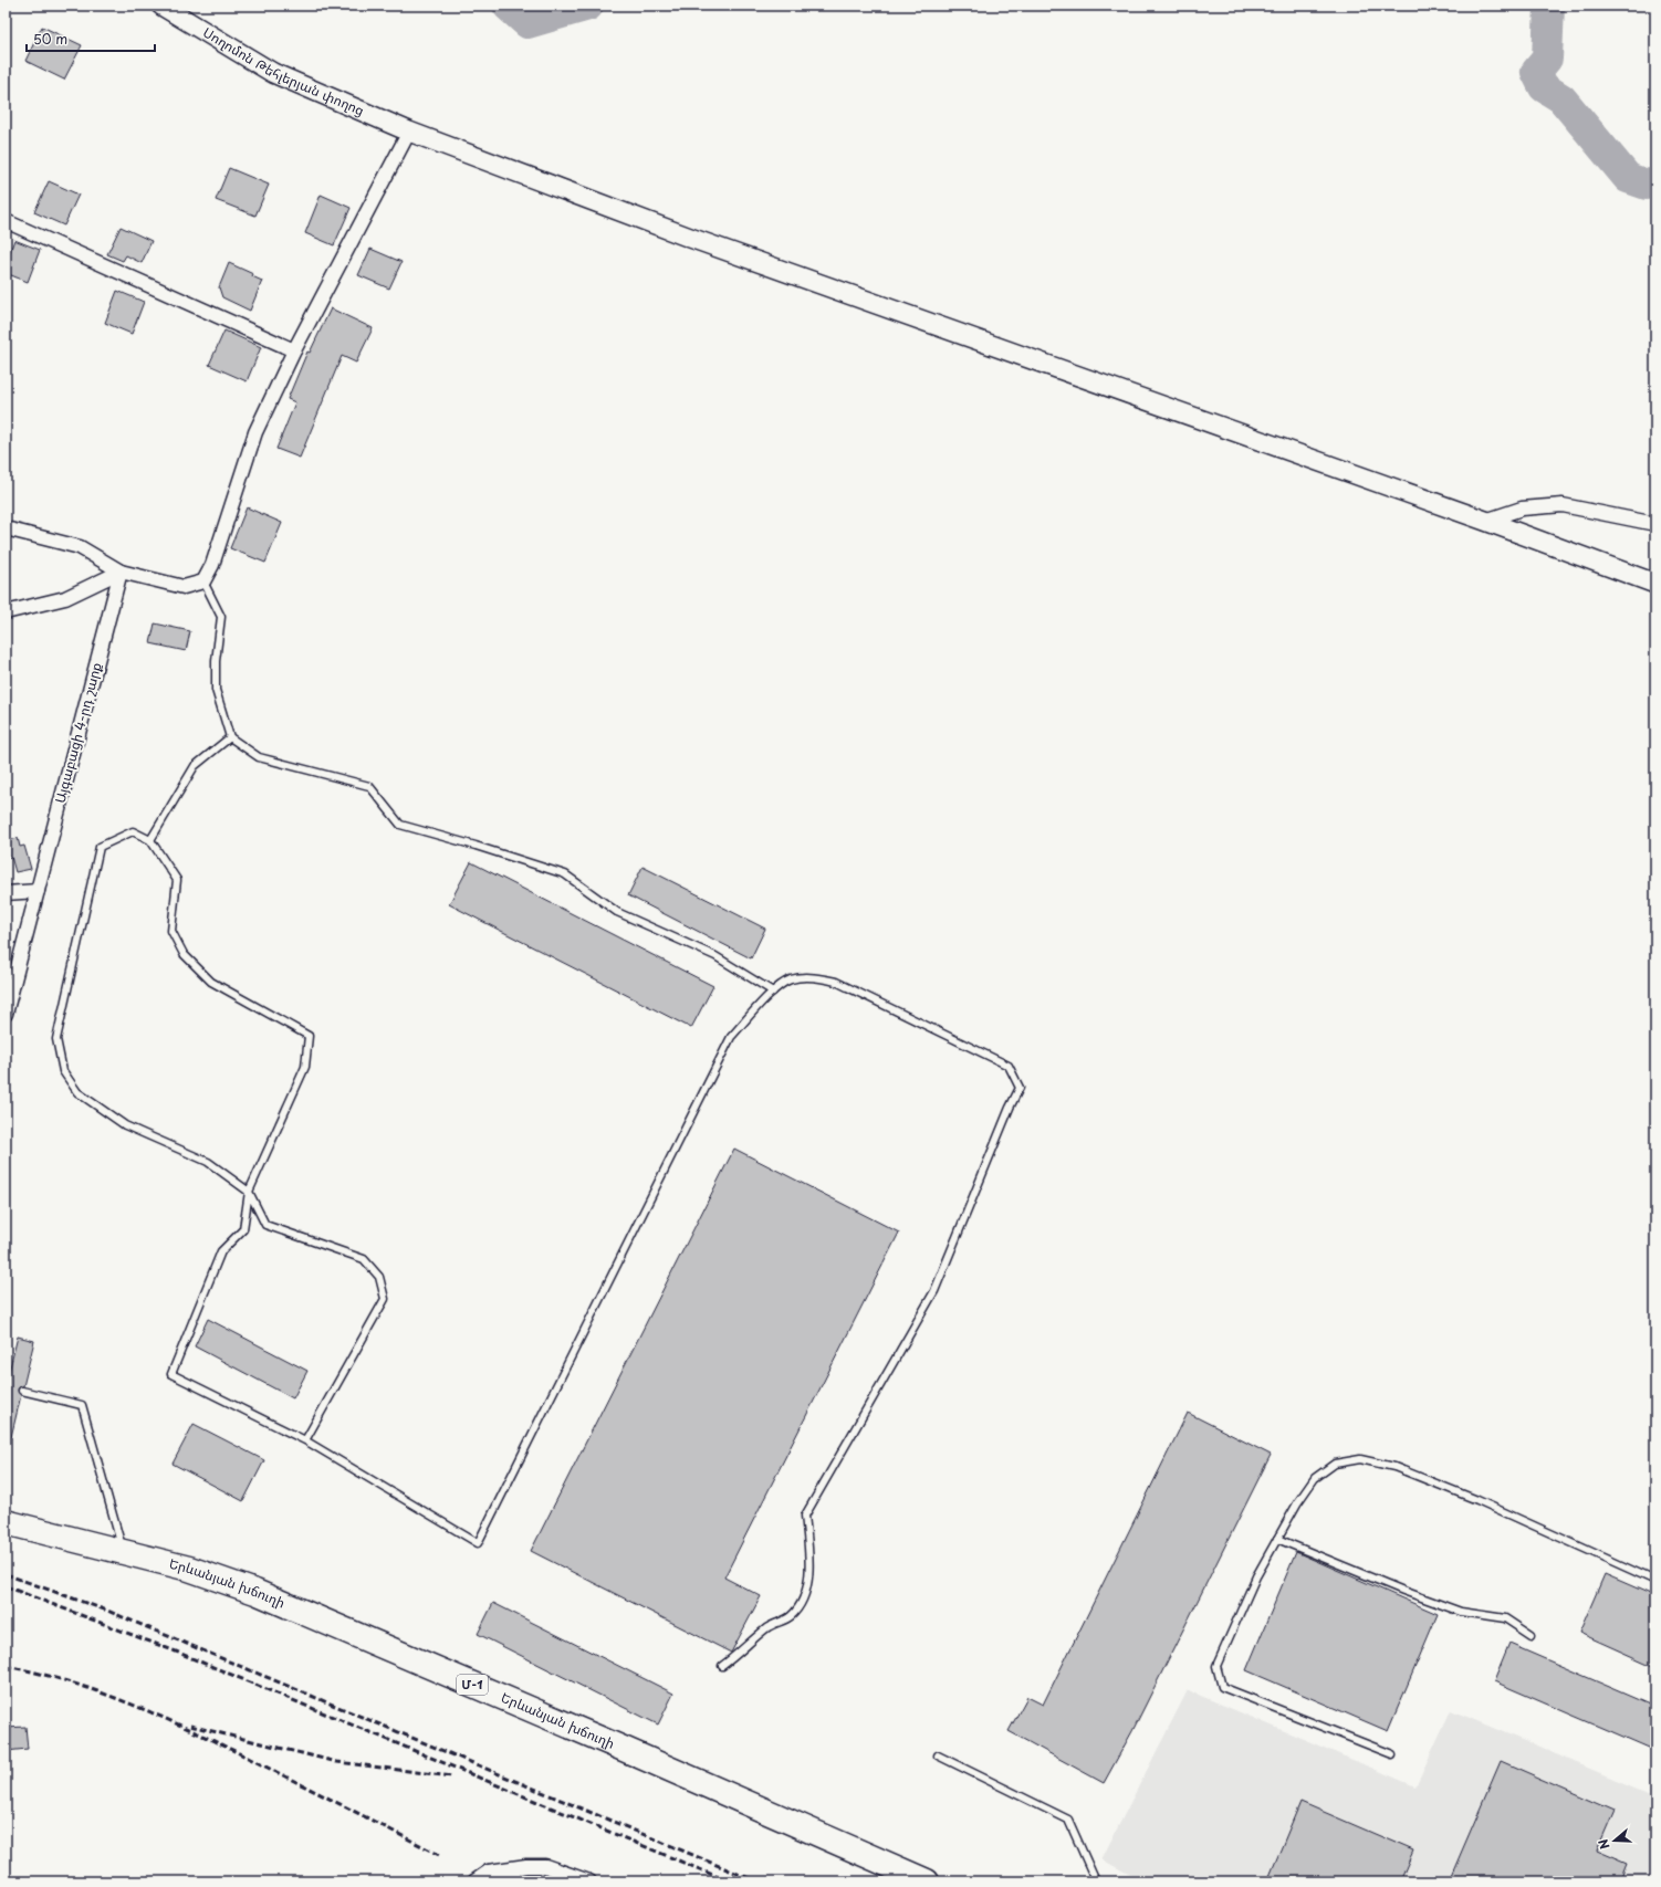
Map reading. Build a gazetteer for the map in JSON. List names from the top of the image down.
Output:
{
  "streets": {
    "highway": ["Երևանյան խճուղի", "Մ-1"],
    "street": ["Սողոմոն Թեհլերյան փողոց", "Այգաբացի 4-րդ շարք"]
  },
  "scale_bar": "50 m",
  "north": "left"
}
